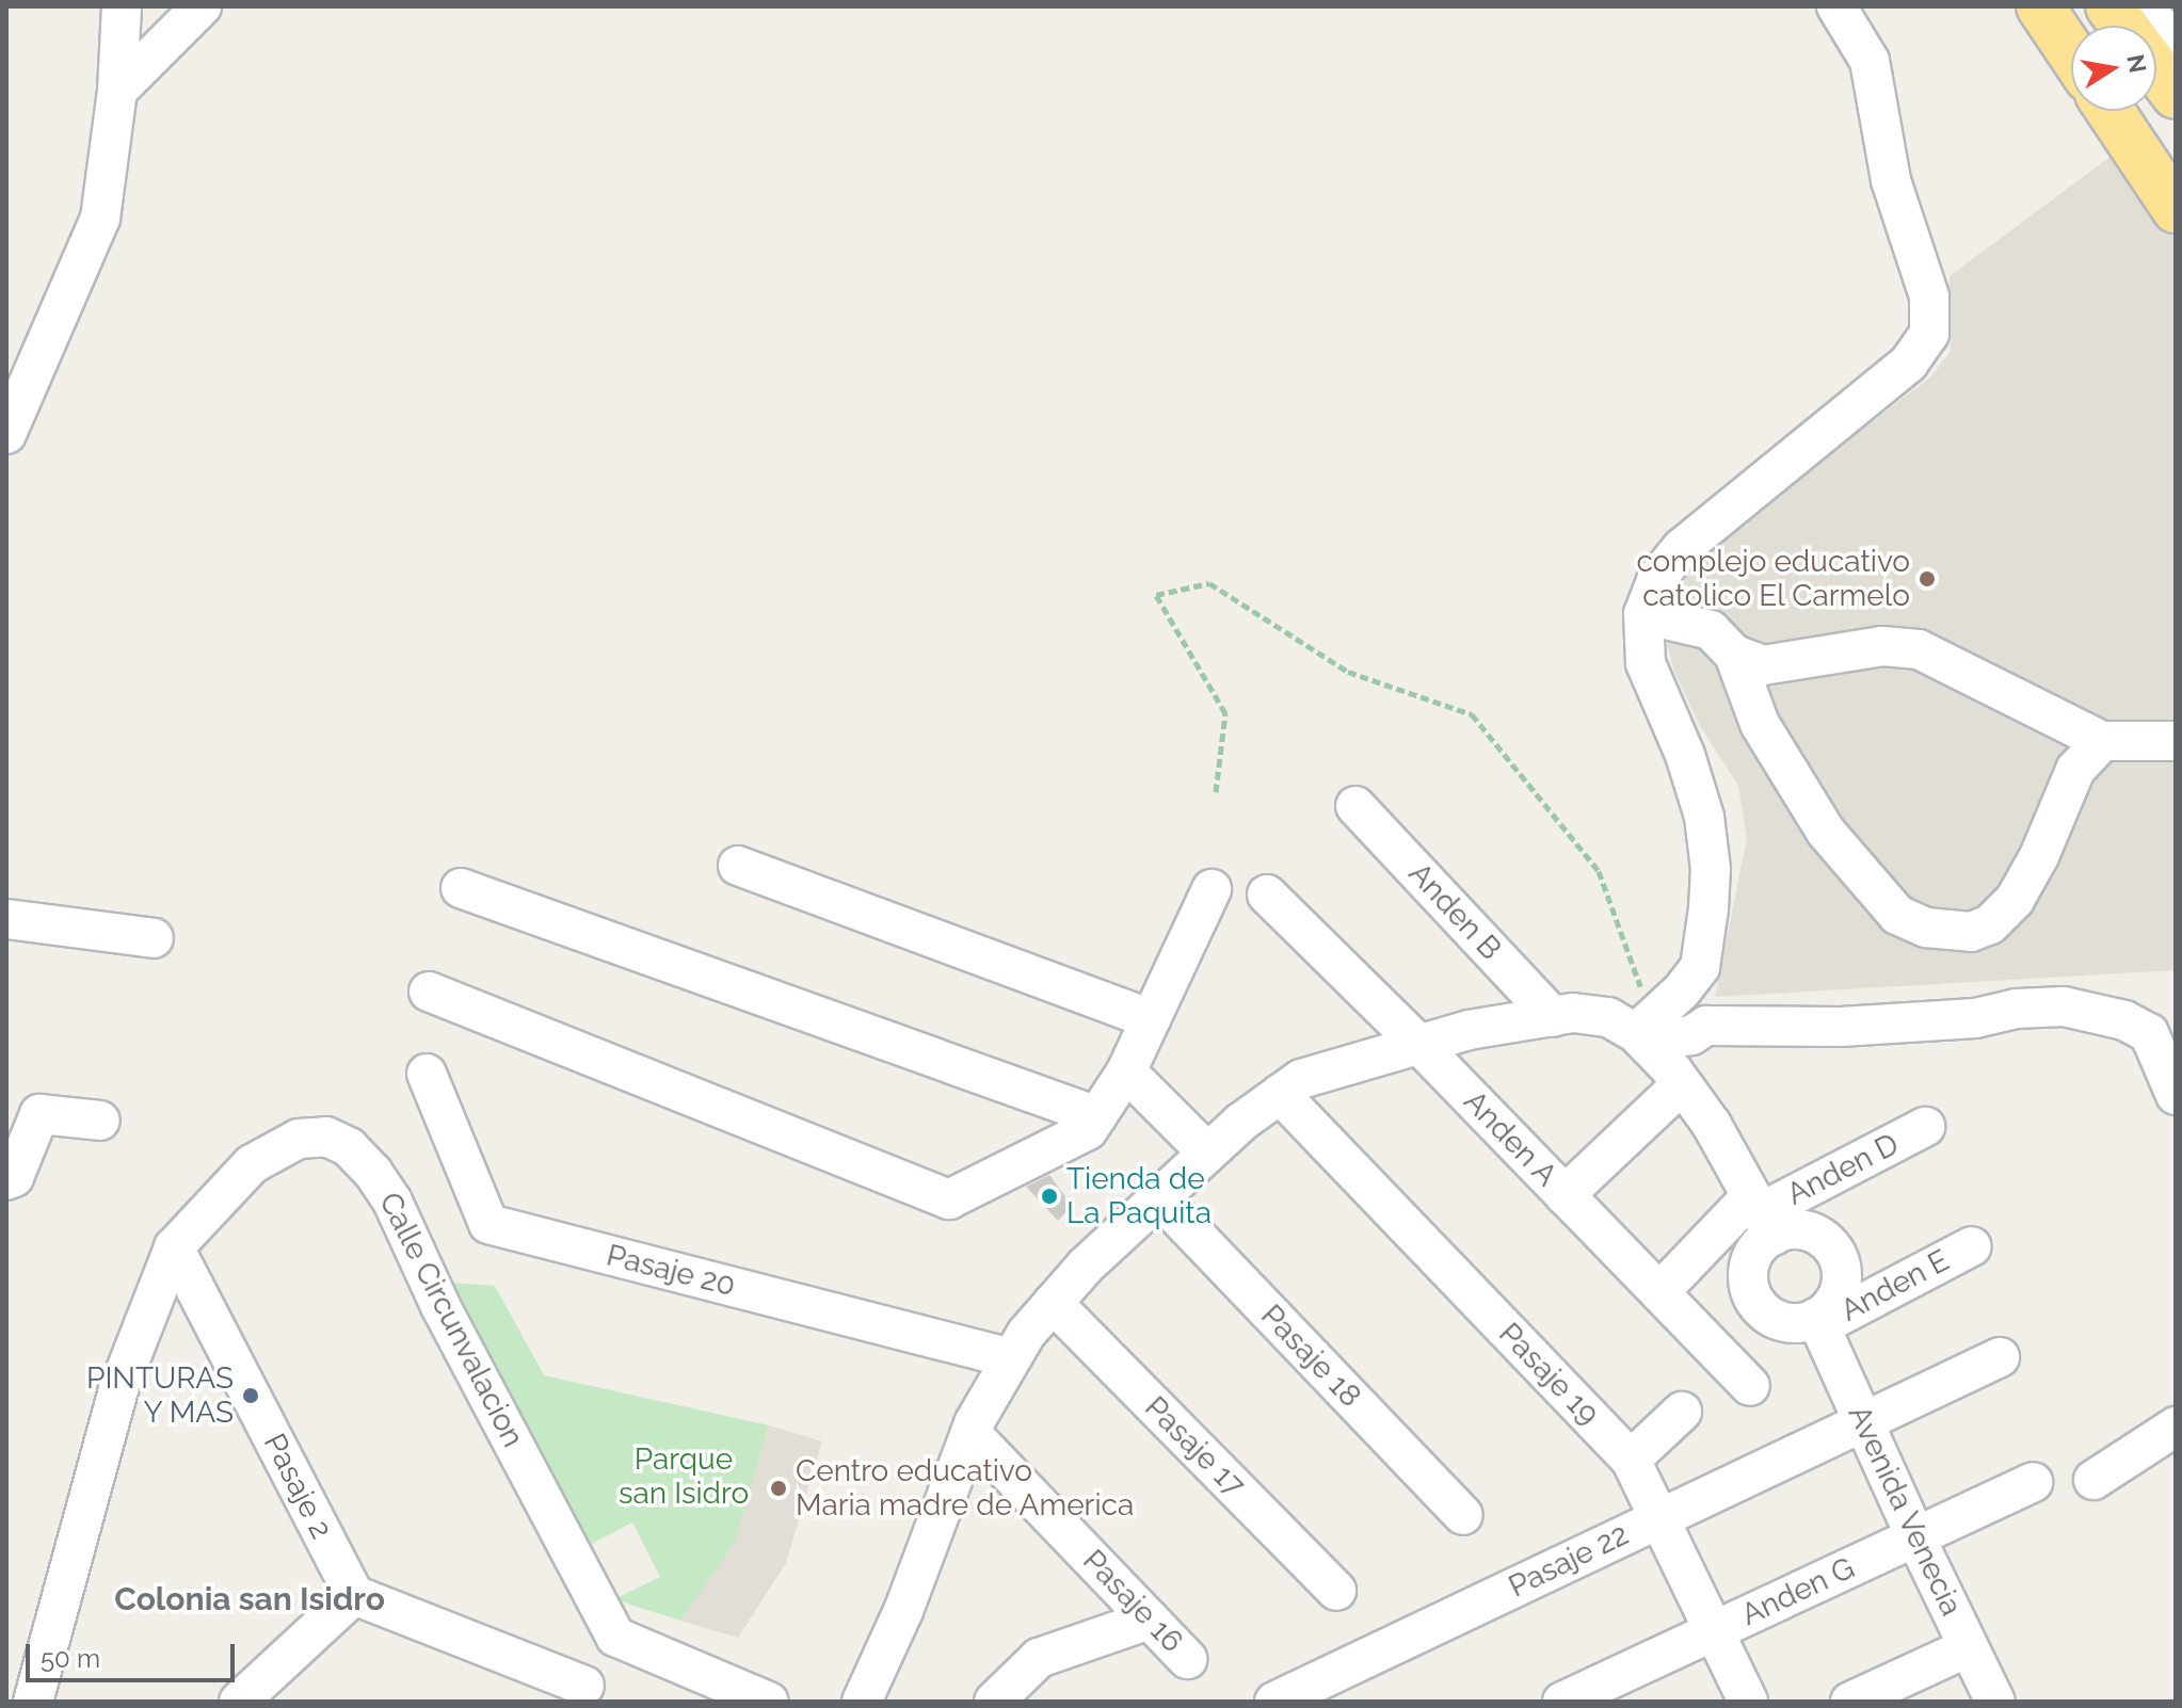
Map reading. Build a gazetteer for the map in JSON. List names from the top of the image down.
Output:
{
  "streets": {
    "street": [
      "Anden B",
      "Anden A",
      "Anden D",
      "Pasaje 20",
      "Anden E",
      "Calle Circunvalacion",
      "Pasaje 18",
      "Pasaje 19",
      "Pasaje 17",
      "Pasaje 2",
      "Avenida Venecia",
      "Pasaje 22",
      "Anden G",
      "Pasaje 16"
    ]
  },
  "crossings": [
    ["Anden A", "Anden D"],
    ["Anden D", "Anden E"],
    ["Anden D", "Avenida Venecia"],
    ["Anden E", "Avenida Venecia"],
    ["Calle Circunvalacion", "Pasaje 2"],
    ["Pasaje 19", "Pasaje 22"],
    ["Pasaje 19", "Anden G"],
    ["Avenida Venecia", "Pasaje 22"],
    ["Avenida Venecia", "Anden G"]
  ],
  "districts": ["Colonia san Isidro"],
  "parks": ["Parque san Isidro"],
  "places": [
    "complejo educativo catolico El Carmelo",
    "Tienda de La Paquita",
    "PINTURAS Y MAS",
    "Centro educativo Maria madre de America"
  ],
  "scale_bar": "50 m",
  "north": "right"
}
